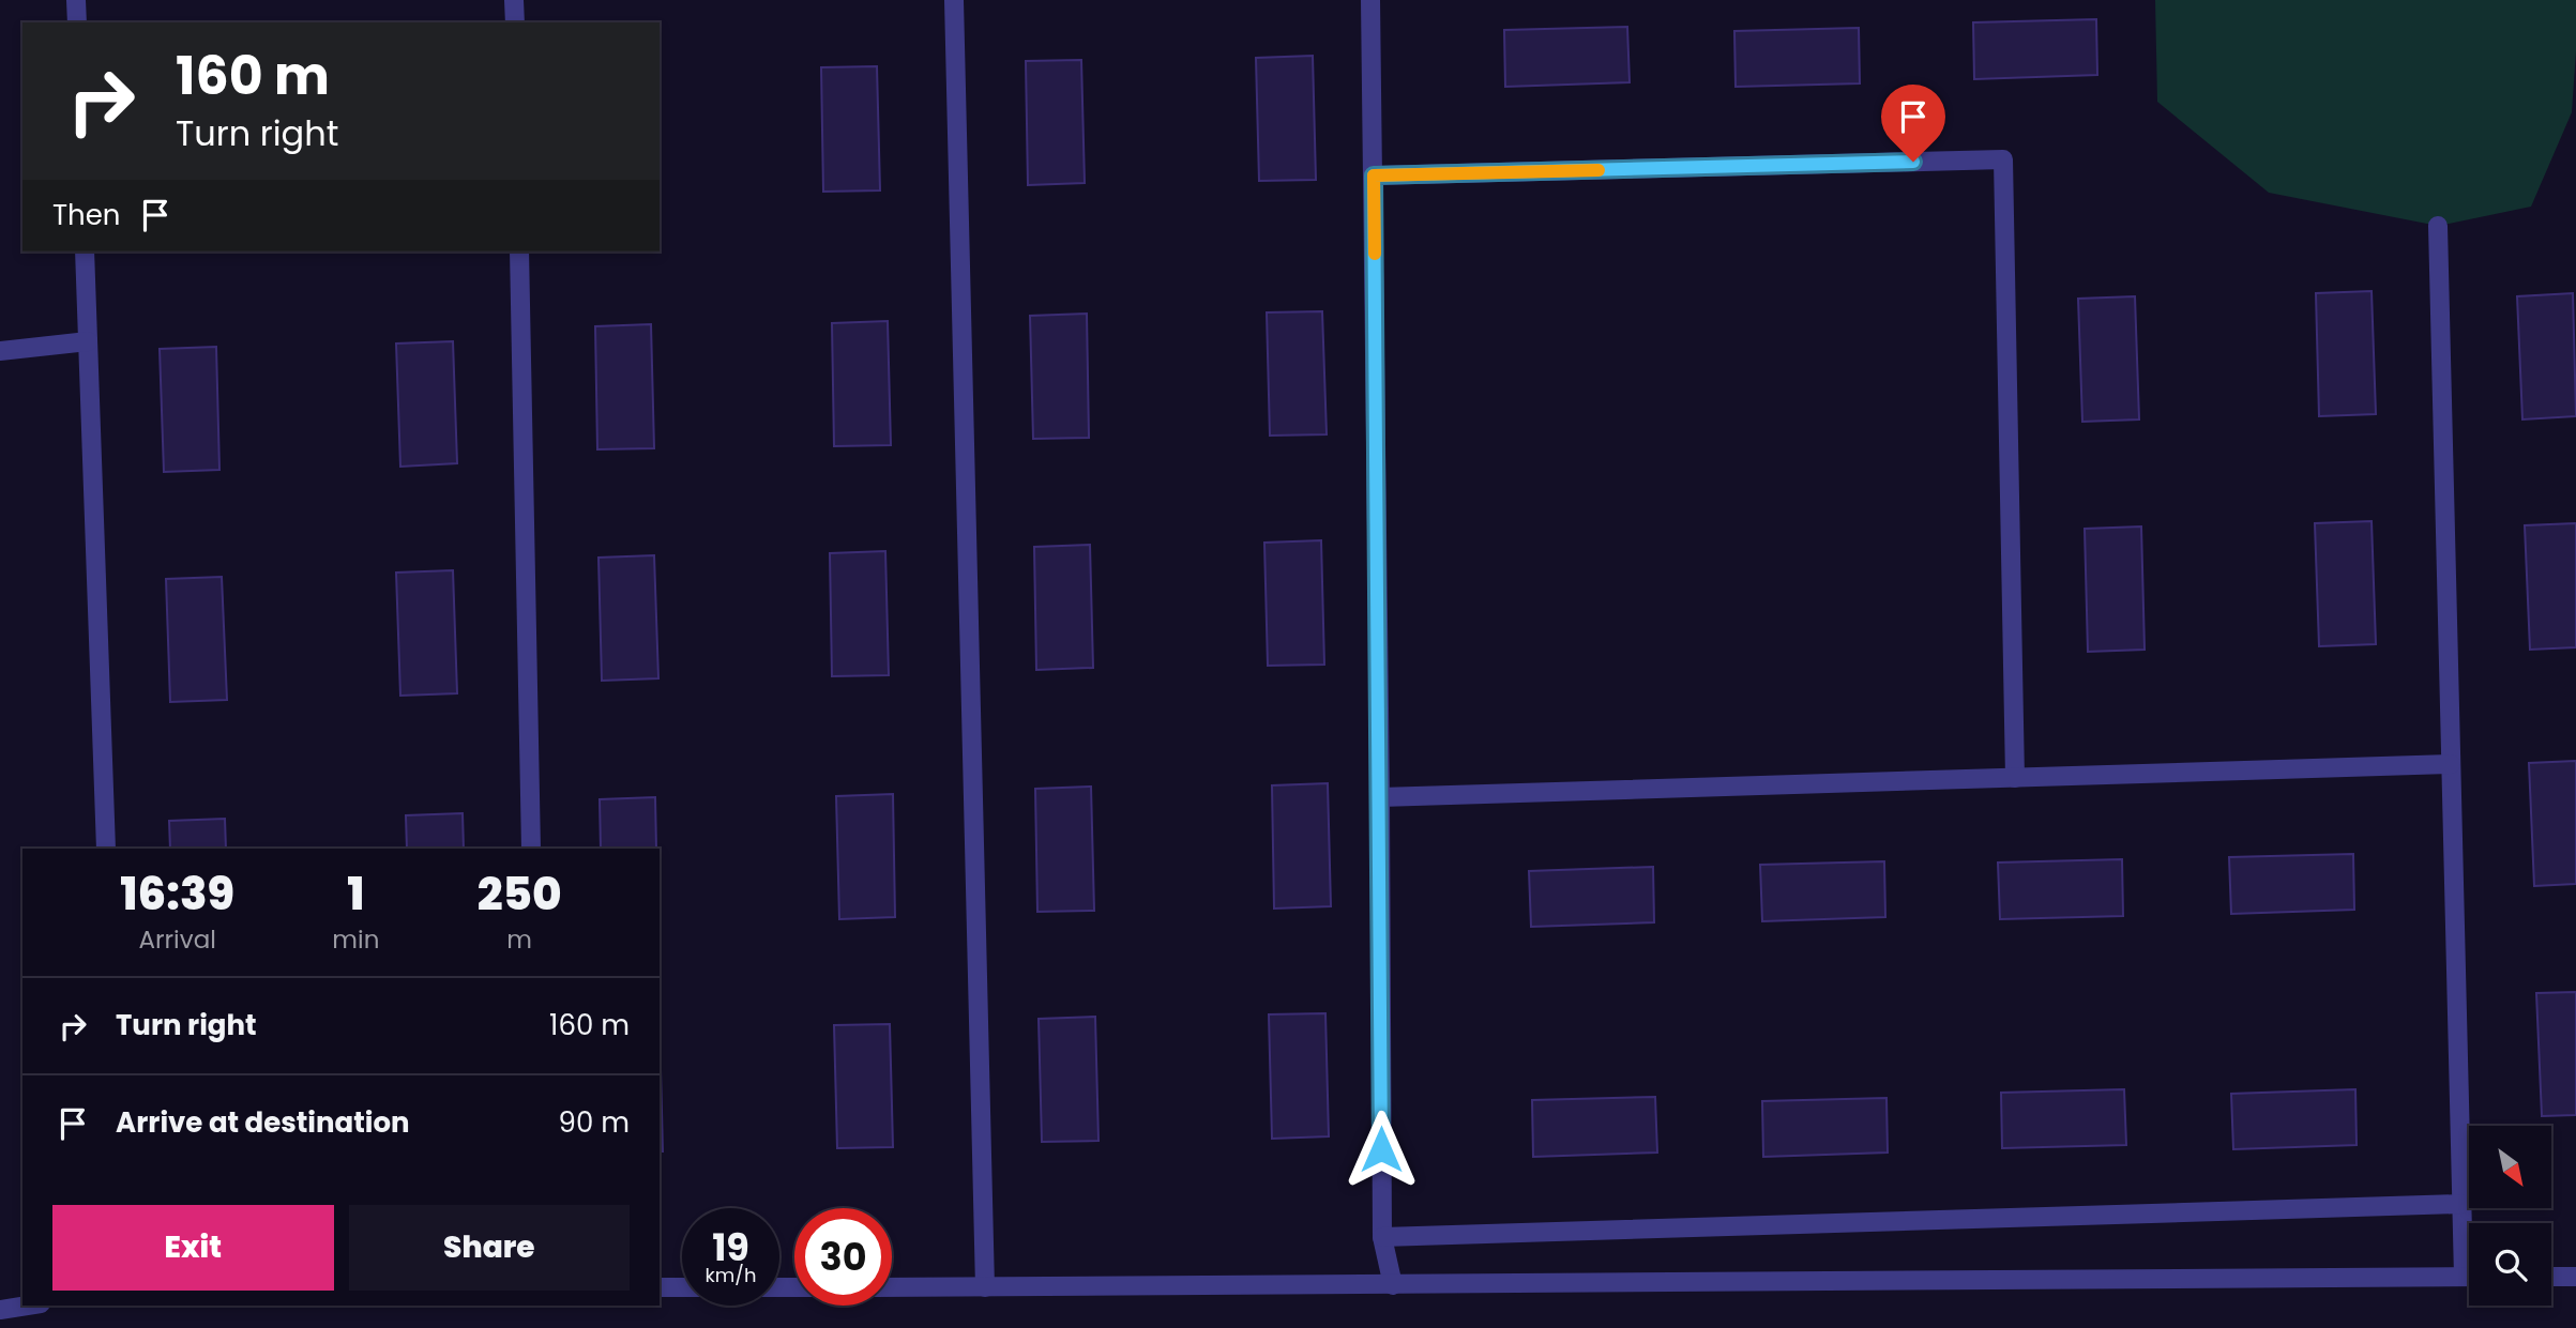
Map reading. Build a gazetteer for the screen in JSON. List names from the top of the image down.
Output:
{
  "north": "bottom right",
  "page": {
    "turn": ["160 m", "Turn right"],
    "then": "Then",
    "eta": [
      "16:39",
      "Arrival",
      "1",
      "min",
      "250",
      "m"
    ],
    "list": [
      {
        "name": "Turn right",
        "value": "160 m"
      },
      {
        "name": "Arrive at destination",
        "value": "90 m"
      }
    ],
    "buttons": ["Exit", "Share"],
    "speed": "19 km/h",
    "limit": "30"
  }
}
